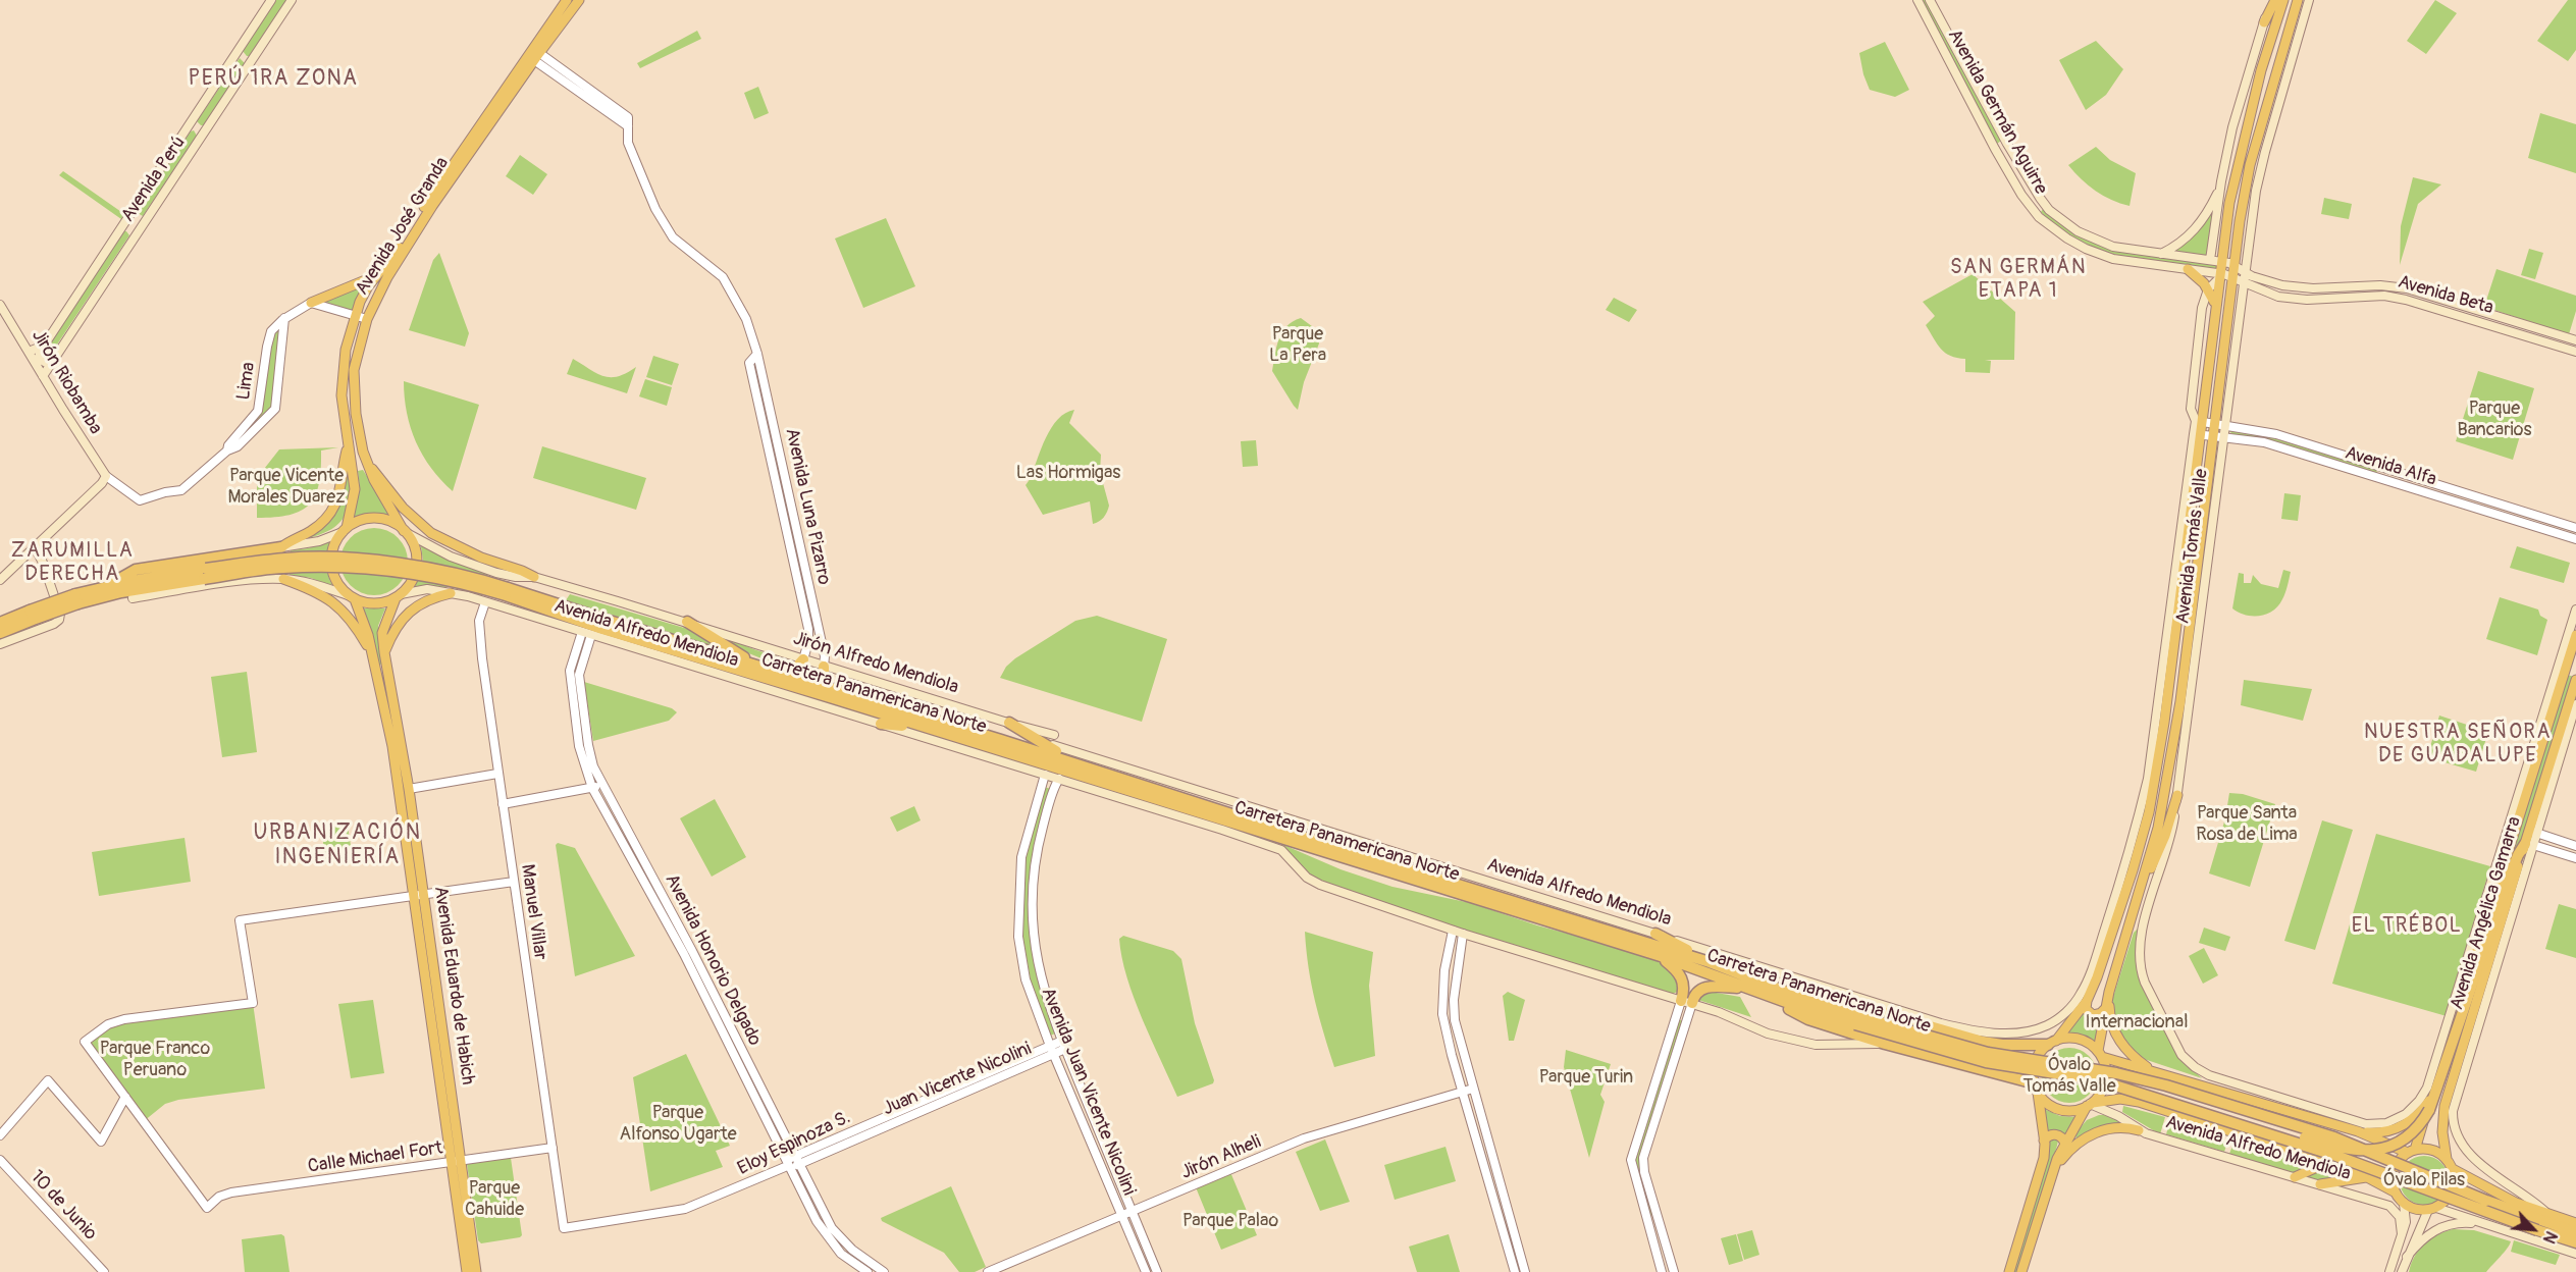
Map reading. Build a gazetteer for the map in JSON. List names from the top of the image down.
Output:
{
  "streets": {
    "highway": ["Carretera Panamericana Norte"],
    "main road": [
      "Avenida Germán Aguirre",
      "Avenida Perú",
      "Avenida José Granda",
      "Avenida Beta",
      "Jirón Riobamba",
      "Avenida Tomás Valle",
      "Avenida Alfredo Mendiola",
      "Jirón Alfredo Mendiola",
      "Avenida Angélica Gamarra",
      "Avenida Eduardo de Habich"
    ],
    "street": [
      "Lima",
      "Avenida Alfa",
      "Avenida Luna Pizarro",
      "Manuel Villar",
      "Avenida Honorio Delgado",
      "Juan Vicente Nicolini",
      "Avenida Juan Vicente Nicolini",
      "Eloy Espinoza S.",
      "Calle Michael Fort",
      "Jirón Alheli",
      "10 de Junio"
    ]
  },
  "crossings": [
    ["Avenida Germán Aguirre", "Avenida Beta"],
    ["Avenida Germán Aguirre", "Avenida Tomás Valle"],
    ["Avenida Perú", "Jirón Riobamba"],
    ["Avenida José Granda", "Avenida Luna Pizarro"],
    ["Avenida José Granda", "Avenida Alfredo Mendiola"],
    ["Avenida José Granda", "Avenida Eduardo de Habich"],
    ["Avenida Beta", "Avenida Tomás Valle"],
    ["Lima", "Jirón Riobamba"],
    ["Avenida Alfa", "Avenida Tomás Valle"],
    ["Avenida Luna Pizarro", "Jirón Alfredo Mendiola"],
    ["Avenida Tomás Valle", "Avenida Alfredo Mendiola"],
    ["Avenida Tomás Valle", "Avenida Angélica Gamarra"],
    ["Avenida Alfredo Mendiola", "Jirón Alfredo Mendiola"],
    ["Avenida Alfredo Mendiola", "Manuel Villar"],
    ["Avenida Alfredo Mendiola", "Avenida Angélica Gamarra"],
    ["Avenida Alfredo Mendiola", "Avenida Honorio Delgado"],
    ["Avenida Alfredo Mendiola", "Avenida Eduardo de Habich"],
    ["Carretera Panamericana Norte", "Avenida Angélica Gamarra"],
    ["Manuel Villar", "Eloy Espinoza S."],
    ["Manuel Villar", "Calle Michael Fort"],
    ["Avenida Honorio Delgado", "Juan Vicente Nicolini"],
    ["Avenida Honorio Delgado", "Eloy Espinoza S."],
    ["Avenida Eduardo de Habich", "Calle Michael Fort"],
    ["Juan Vicente Nicolini", "Avenida Juan Vicente Nicolini"],
    ["Juan Vicente Nicolini", "Eloy Espinoza S."],
    ["Avenida Juan Vicente Nicolini", "Eloy Espinoza S."],
    ["Avenida Juan Vicente Nicolini", "Jirón Alheli"]
  ],
  "districts": [
    "PERÚ 1RA ZONA",
    "SAN GERMÁN ETAPA 1",
    "ZARUMILLA DERECHA",
    "NUESTRA SEÑORA DE GUADALUPE",
    "URBANIZACIÓN INGENIERÍA",
    "EL TRÉBOL"
  ],
  "parks": [
    "Parque La Pera",
    "Parque Bancarios",
    "Las Hormigas",
    "Parque Vicente Morales Duarez",
    "Parque Santa Rosa de Lima",
    "Internacional",
    "Parque Franco Peruano",
    "Óvalo Tomás Valle",
    "Parque Turin",
    "Parque Alfonso Ugarte",
    "Óvalo Pilas",
    "Parque Cahuide",
    "Parque Palao"
  ],
  "north": "bottom right"
}
